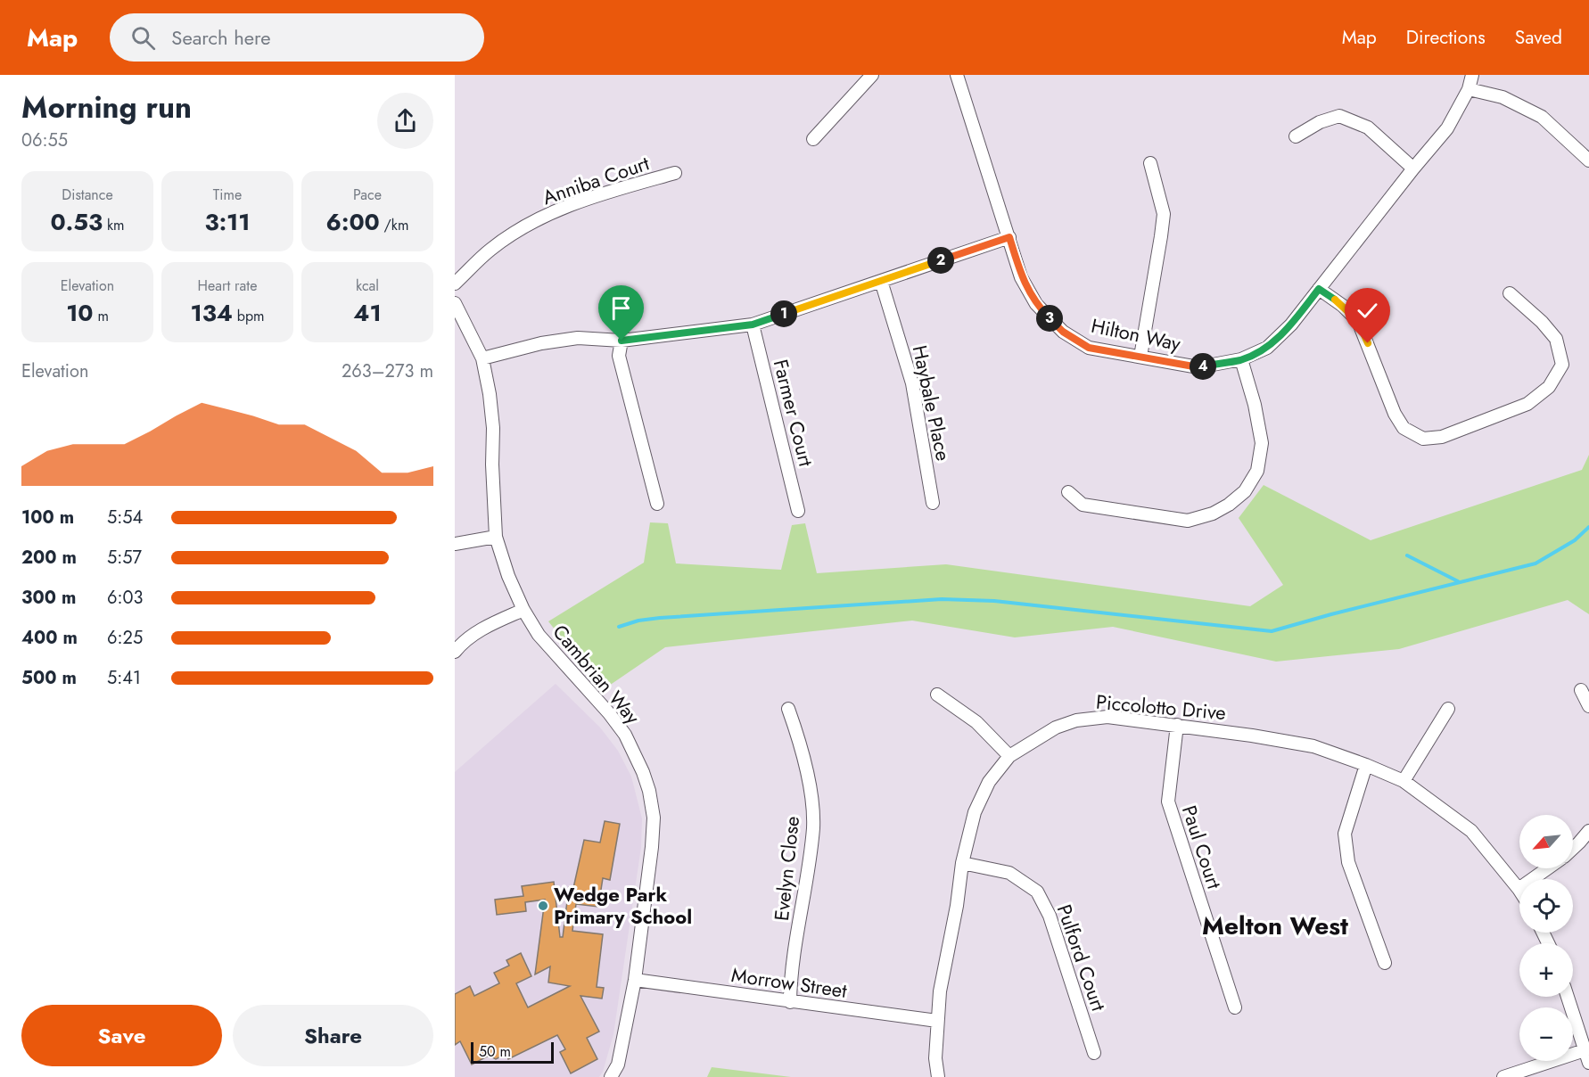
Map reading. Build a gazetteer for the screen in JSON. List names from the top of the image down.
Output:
{
  "streets": {
    "street": [
      "Anniba Court",
      "Hilton Way",
      "Haybale Place",
      "Farmer Court",
      "Cambrian Way",
      "Piccolotto Drive",
      "Paul Court",
      "Evelyn Close",
      "Pulford Court",
      "Morrow Street"
    ]
  },
  "crossings": [
    ["Cambrian Way", "Morrow Street"],
    ["Piccolotto Drive", "Paul Court"],
    ["Piccolotto Drive", "Pulford Court"],
    ["Piccolotto Drive", "Morrow Street"],
    ["Evelyn Close", "Morrow Street"]
  ],
  "districts": ["Melton West"],
  "places": ["Wedge Park Primary School"],
  "scale_bar": "50 m",
  "north": "bottom left",
  "page": {
    "header": "Map",
    "search": "Search here",
    "nav": ["Map", "Directions", "Saved"],
    "heading": ["Morning run", "06:55"],
    "stats": [
      ["Distance", "0.53 km"],
      ["Time", "3:11"],
      ["Pace", "6:00 /km"],
      ["Elevation", "10 m"],
      ["Heart rate", "134 bpm"],
      ["kcal", "41"]
    ],
    "pins": [
      "2",
      "1",
      "3",
      "4"
    ],
    "chart": ["Elevation", "263–273 m"],
    "list": [
      {
        "name": "100 m",
        "note": "5:54"
      },
      {
        "name": "200 m",
        "note": "5:57"
      },
      {
        "name": "300 m",
        "note": "6:03"
      },
      {
        "name": "400 m",
        "note": "6:25"
      },
      {
        "name": "500 m",
        "note": "5:41"
      }
    ],
    "map_buttons": ["+", "−"],
    "buttons": ["Save", "Share"],
    "scale": "50 m"
  }
}
